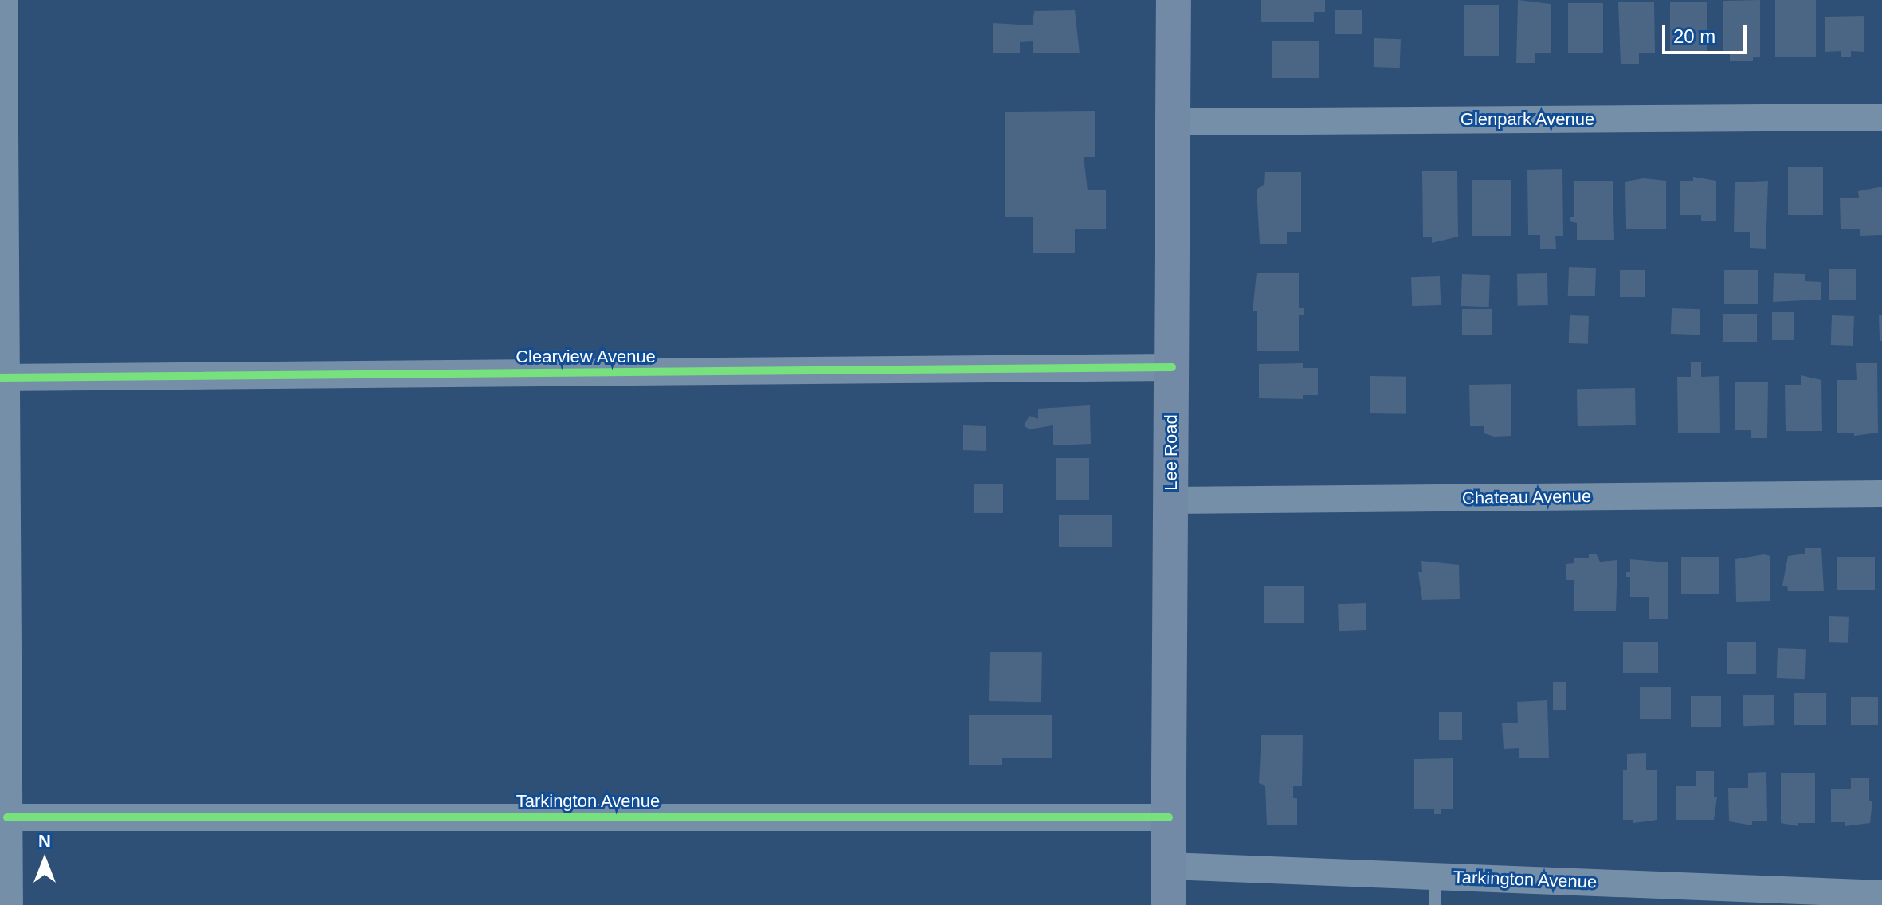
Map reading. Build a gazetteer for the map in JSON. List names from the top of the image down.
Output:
{
  "streets": {
    "main road": ["Lee Road"],
    "street": [
      "Glenpark Avenue",
      "Clearview Avenue",
      "Chateau Avenue",
      "Tarkington Avenue"
    ]
  },
  "crossings": [
    ["Glenpark Avenue", "Lee Road"],
    ["Clearview Avenue", "Lee Road"],
    ["Lee Road", "Chateau Avenue"],
    ["Lee Road", "Tarkington Avenue"]
  ],
  "scale_bar": "20 m",
  "north": "top"
}
